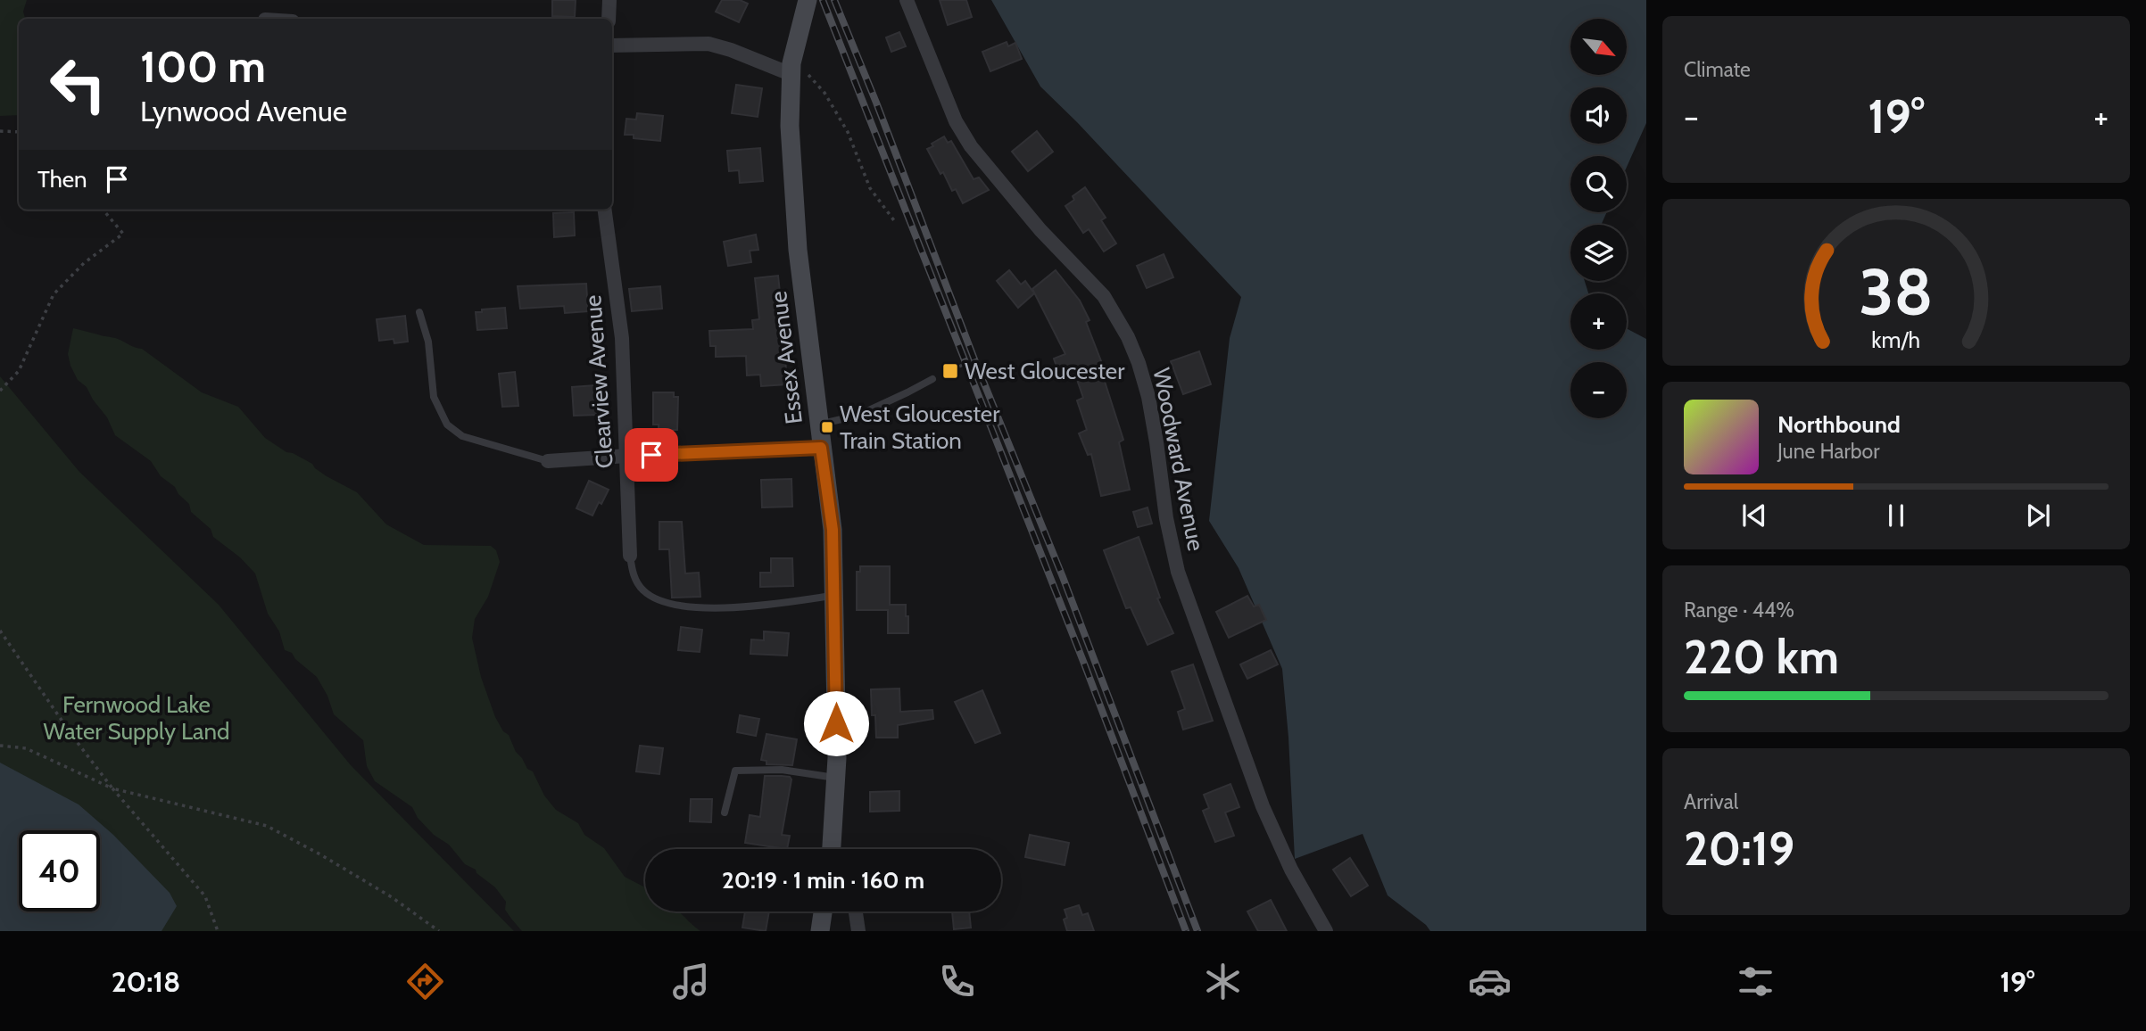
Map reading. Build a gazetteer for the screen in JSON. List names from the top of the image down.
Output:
{
  "streets": {
    "street": ["Essex Avenue", "Clearview Avenue", "Woodward Avenue"]
  },
  "parks": ["Fernwood Lake Water Supply Land"],
  "places": {
    "transit": ["West Gloucester", "West Gloucester Train Station"]
  },
  "north": "bottom right",
  "page": {
    "tile": [
      "Climate",
      ["Range · 44%", "220 km"],
      ["Arrival", "20:19"]
    ],
    "map_buttons": ["+", "−"],
    "turn": ["100 m", "Lynwood Avenue"],
    "heat": ["−", "19°", "+"],
    "then": "Then",
    "song": ["Northbound", "June Harbor"],
    "limit": "40",
    "trip": "20:19 · 1 min · 160 m",
    "tabs": ["20:18", "19°"],
    "gauge": ["38", "km/h"]
  }
}
